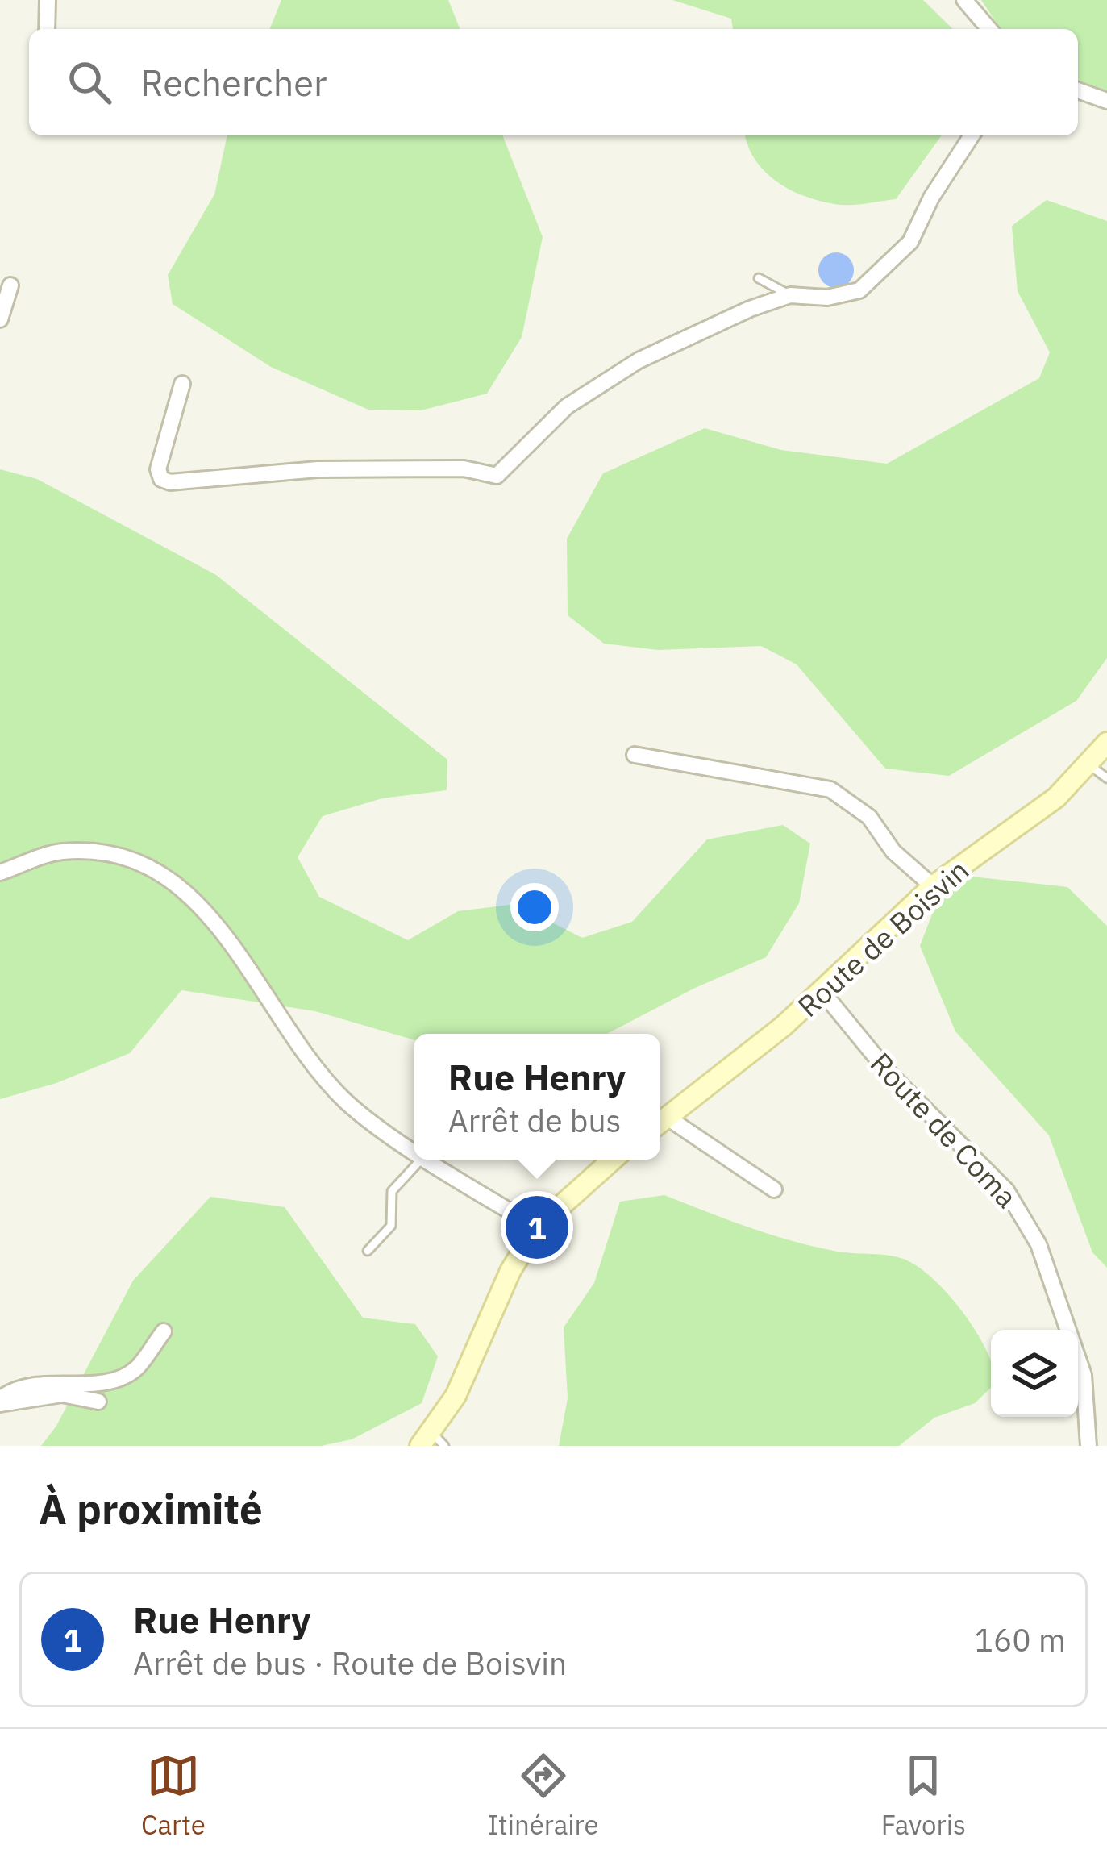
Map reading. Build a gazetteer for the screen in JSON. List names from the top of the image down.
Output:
{
  "streets": {
    "main road": ["Route de Boisvin"],
    "street": ["Route de Coma"]
  },
  "crossings": [
    ["Route de Boisvin", "Route de Coma"]
  ],
  "page": {
    "search": "Rechercher",
    "popup": ["Rue Henry", "Arrêt de bus"],
    "pins": "1",
    "heading": "À proximité",
    "list": [
      {
        "mark": "1",
        "name": "Rue Henry",
        "note": "Arrêt de bus · Route de Boisvin",
        "value": "160 m"
      }
    ],
    "nav": ["Carte", "Itinéraire", "Favoris"]
  }
}
